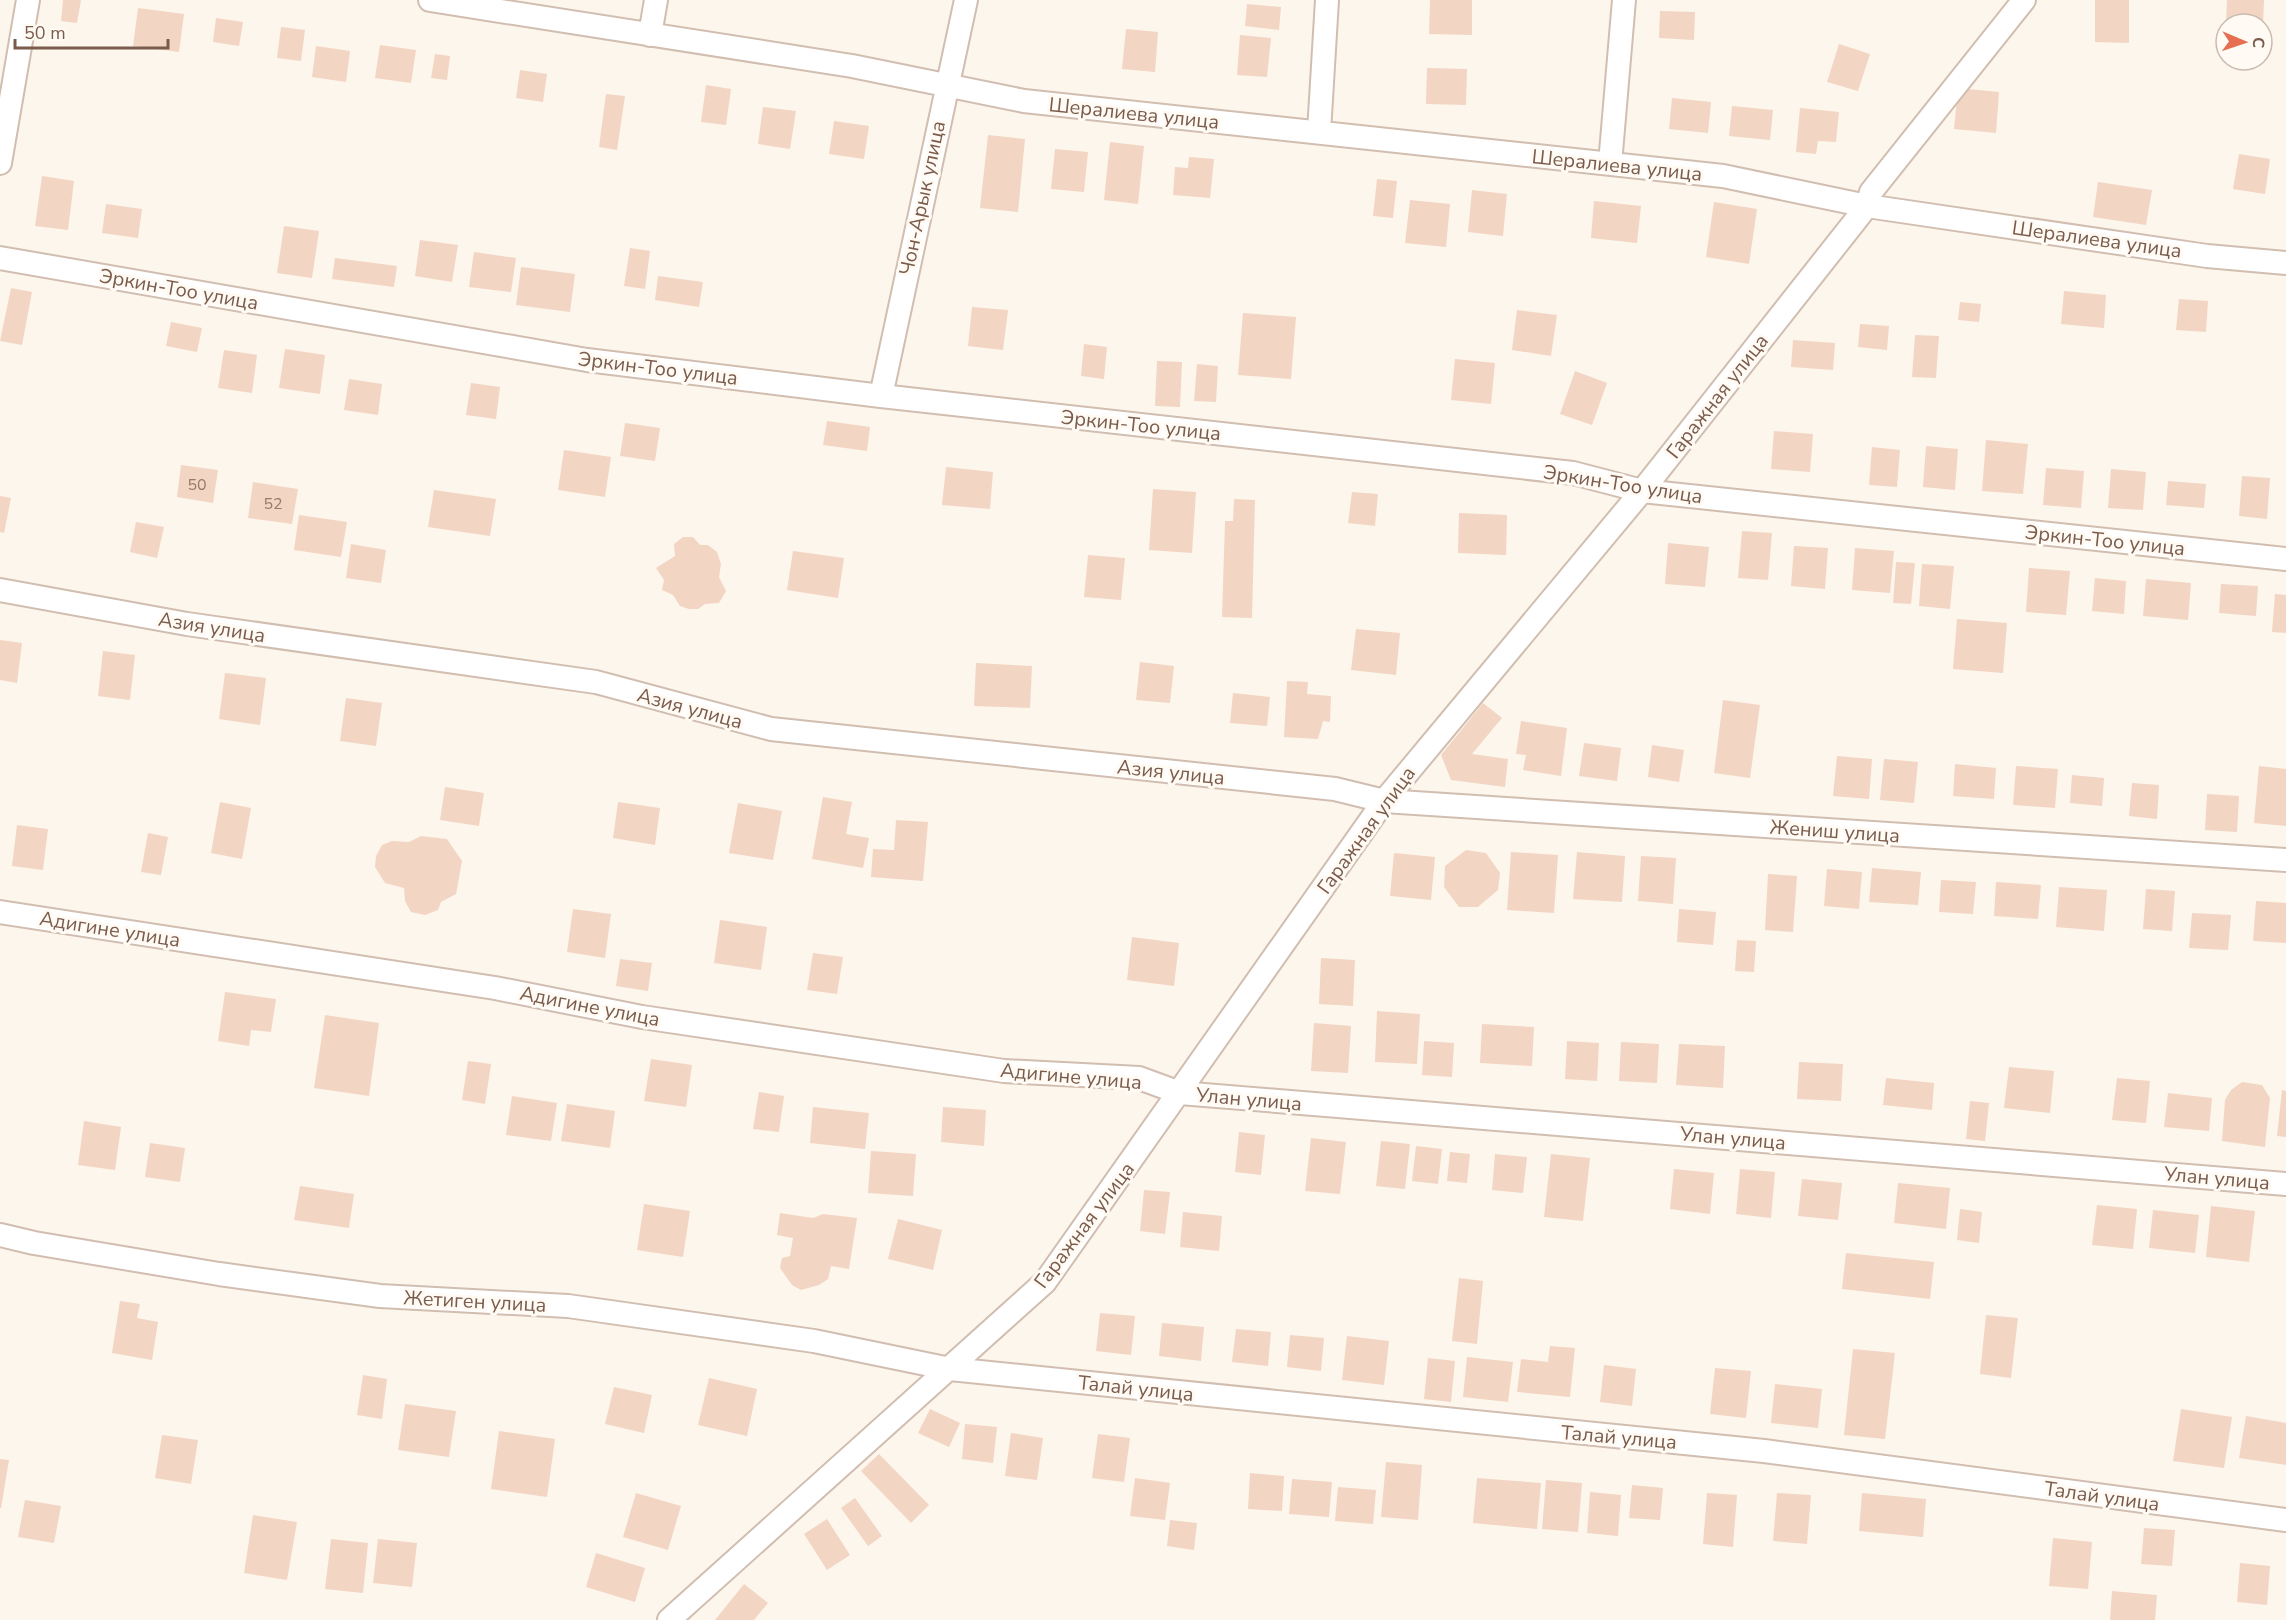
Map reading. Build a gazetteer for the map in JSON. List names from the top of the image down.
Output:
{
  "streets": {
    "street": [
      "Шералиева улица",
      "Чон-Арык улица",
      "Эркин-Тоо улица",
      "Гаражная улица",
      "Азия улица",
      "Жениш улица",
      "Адигине улица",
      "Улан улица",
      "Жетиген улица",
      "Талай улица"
    ]
  },
  "crossings": [
    ["Шералиева улица", "Чон-Арык улица"],
    ["Шералиева улица", "Гаражная улица"],
    ["Чон-Арык улица", "Эркин-Тоо улица"],
    ["Эркин-Тоо улица", "Гаражная улица"],
    ["Гаражная улица", "Азия улица"],
    ["Гаражная улица", "Жениш улица"],
    ["Гаражная улица", "Адигине улица"],
    ["Гаражная улица", "Улан улица"],
    ["Гаражная улица", "Жетиген улица"],
    ["Гаражная улица", "Талай улица"],
    ["Азия улица", "Жениш улица"],
    ["Адигине улица", "Улан улица"],
    ["Жетиген улица", "Талай улица"]
  ],
  "house_numbers": ["50", "52"],
  "scale_bar": "50 m",
  "north": "right"
}
